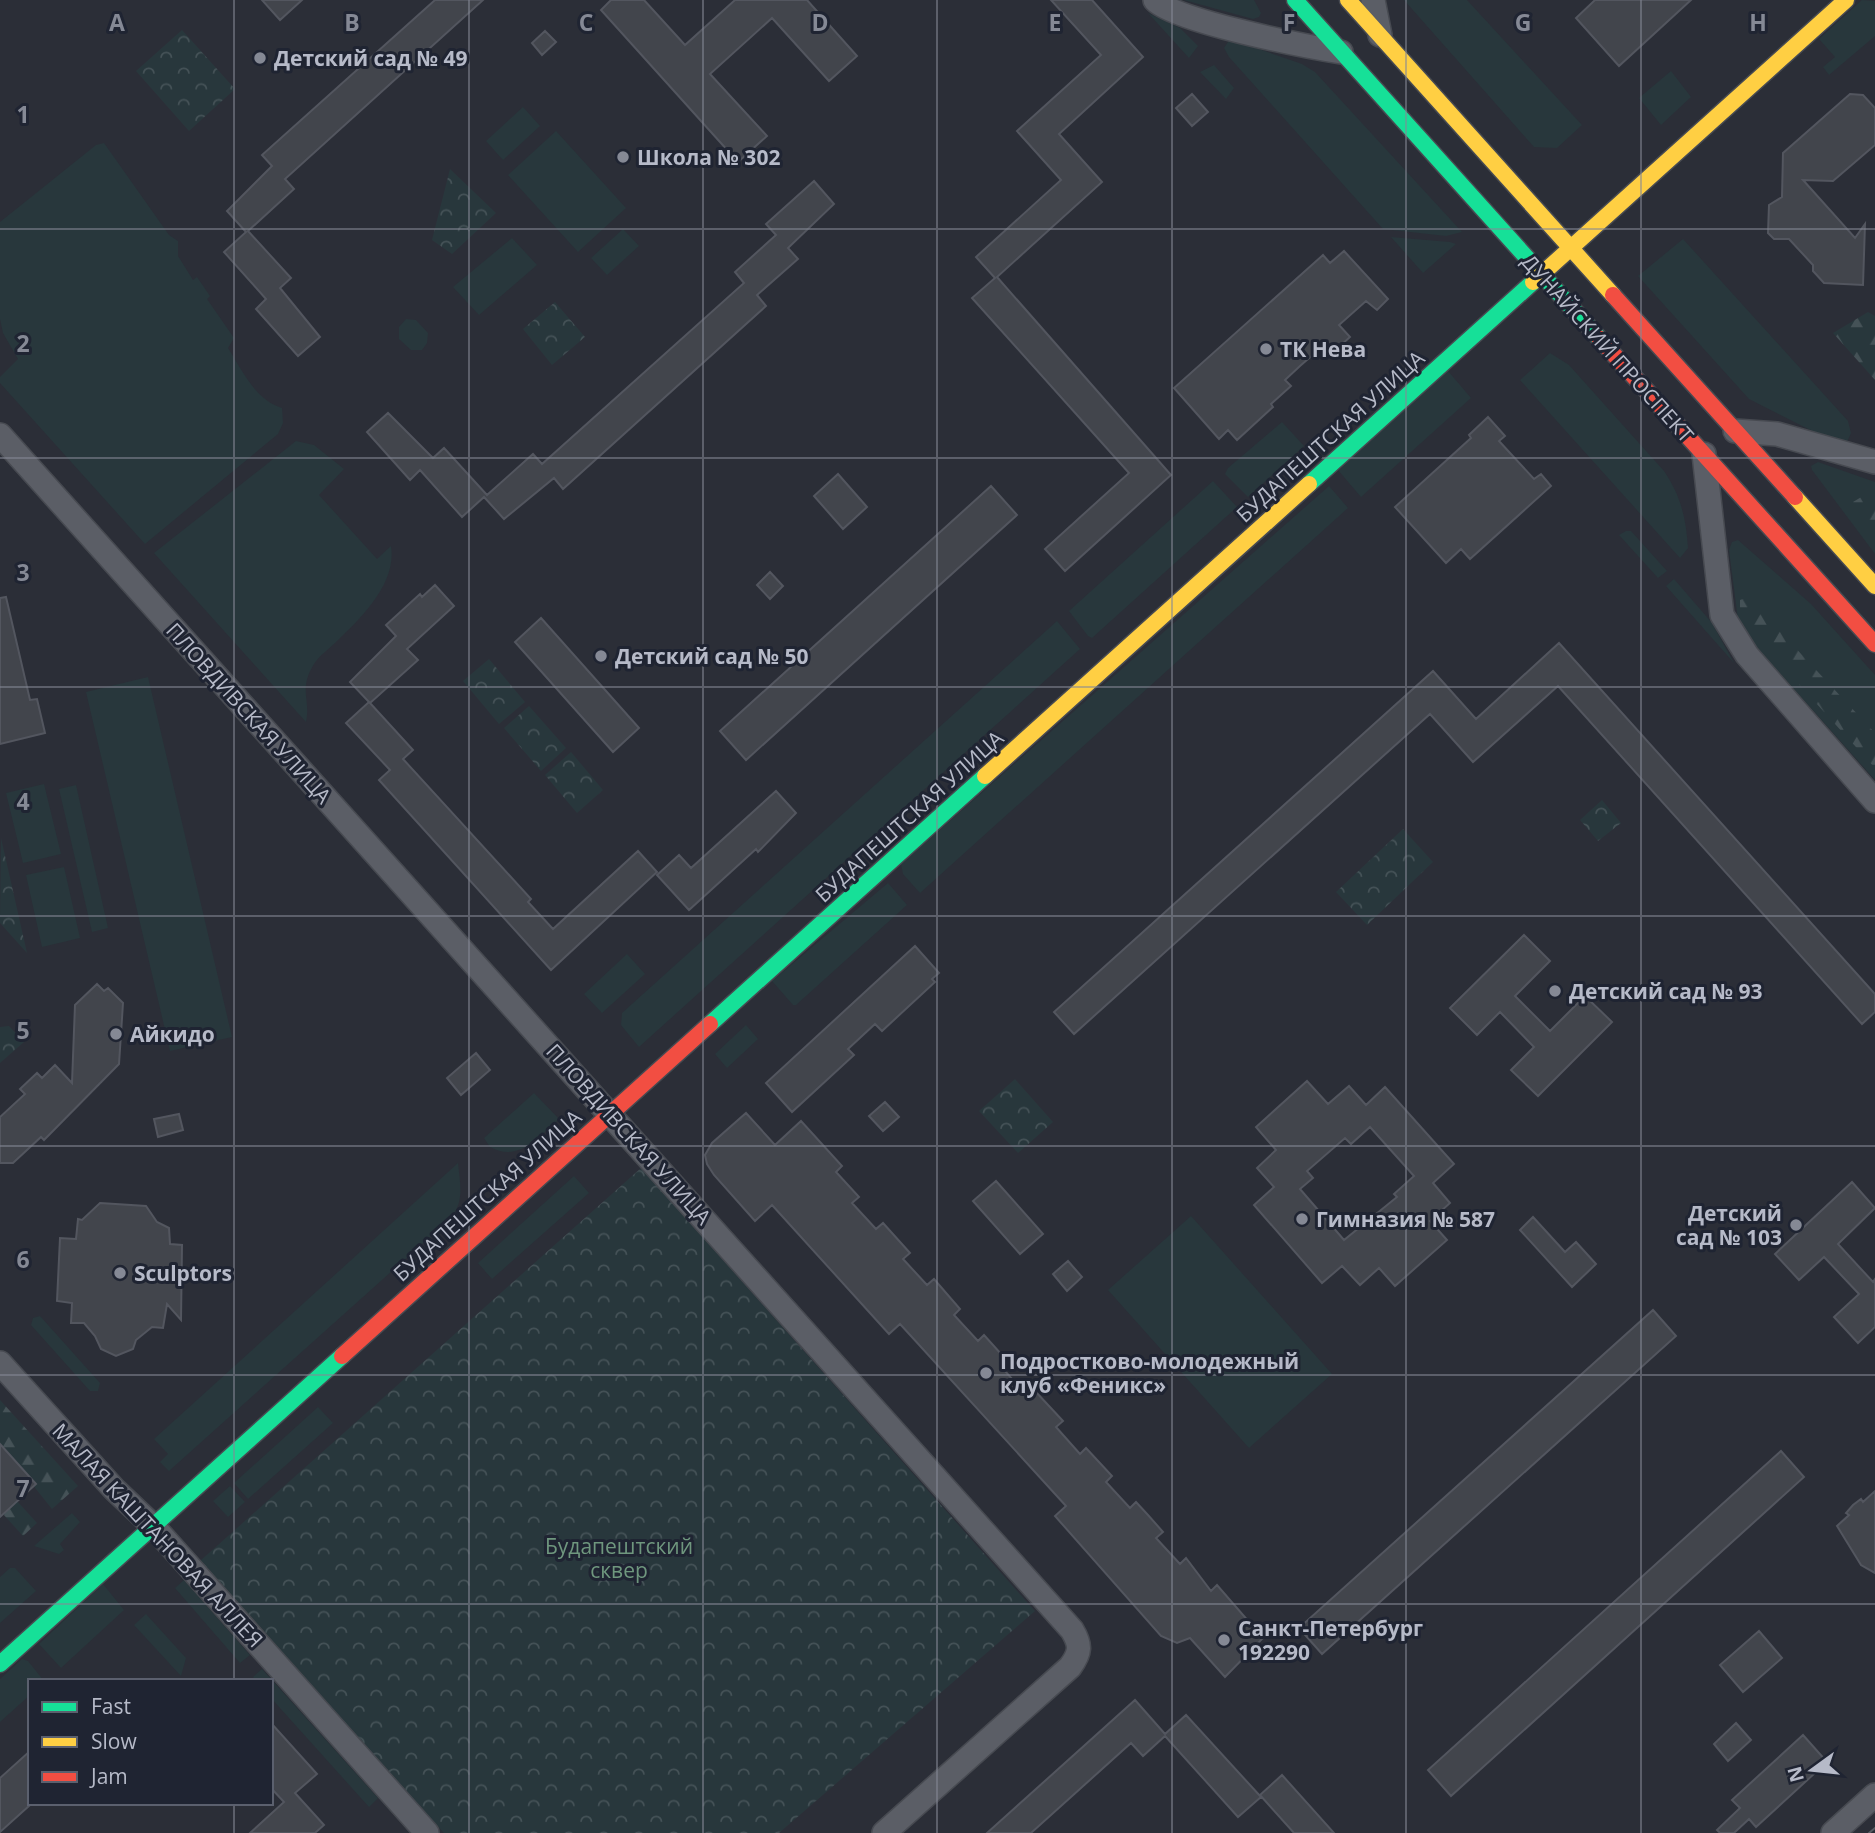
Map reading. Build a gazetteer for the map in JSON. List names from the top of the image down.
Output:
{
  "streets": {
    "street": [
      "ДУНАЙСКИЙ ПРОСПЕКТ",
      "БУДАПЕШТСКАЯ УЛИЦА",
      "ПЛОВДИВСКАЯ УЛИЦА",
      "МАЛАЯ КАШТАНОВАЯ АЛЛЕЯ"
    ]
  },
  "crossings": [
    ["ДУНАЙСКИЙ ПРОСПЕКТ", "БУДАПЕШТСКАЯ УЛИЦА"],
    ["БУДАПЕШТСКАЯ УЛИЦА", "ПЛОВДИВСКАЯ УЛИЦА"],
    ["БУДАПЕШТСКАЯ УЛИЦА", "МАЛАЯ КАШТАНОВАЯ АЛЛЕЯ"]
  ],
  "parks": ["Будапештский сквер"],
  "places": [
    "Детский сад № 49",
    "Школа № 302",
    "ТК Нева",
    "Детский сад № 50",
    "Детский сад № 93",
    "Айкидо",
    "Гимназия № 587",
    "Детский сад № 103",
    "Sculptors",
    "Подростково-молодежный клуб «Феникс»",
    "Санкт-Петербург 192290"
  ],
  "legend": ["Fast", "Slow", "Jam"],
  "north": "left",
  "grid": {
    "columns": [
      "A",
      "B",
      "C",
      "D",
      "E",
      "F",
      "G",
      "H"
    ],
    "rows": [
      "1",
      "2",
      "3",
      "4",
      "5",
      "6",
      "7"
    ]
  }
}
